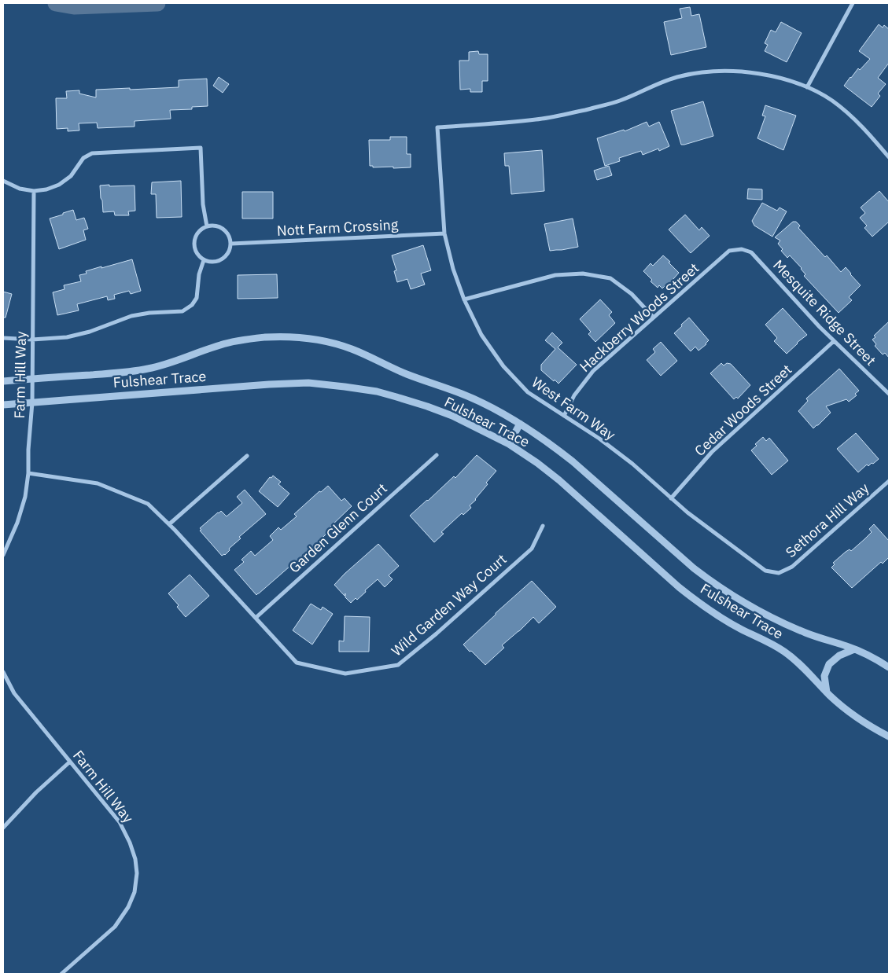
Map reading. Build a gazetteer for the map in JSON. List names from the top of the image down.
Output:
{
  "streets": {
    "street": [
      "Nott Farm Crossing",
      "Mesquite Ridge Street",
      "Hackberry Woods Street",
      "Farm Hill Way",
      "Fulshear Trace",
      "West Farm Way",
      "Cedar Woods Street",
      "Sethora Hill Way",
      "Garden Glenn Court",
      "Wild Garden Way Court"
    ]
  },
  "crossings": [
    ["Nott Farm Crossing", "West Farm Way"],
    ["Mesquite Ridge Street", "Hackberry Woods Street"],
    ["Mesquite Ridge Street", "Cedar Woods Street"],
    ["Hackberry Woods Street", "West Farm Way"],
    ["Farm Hill Way", "Fulshear Trace"],
    ["Farm Hill Way", "Wild Garden Way Court"],
    ["West Farm Way", "Cedar Woods Street"],
    ["West Farm Way", "Sethora Hill Way"],
    ["Garden Glenn Court", "Wild Garden Way Court"]
  ]
}
